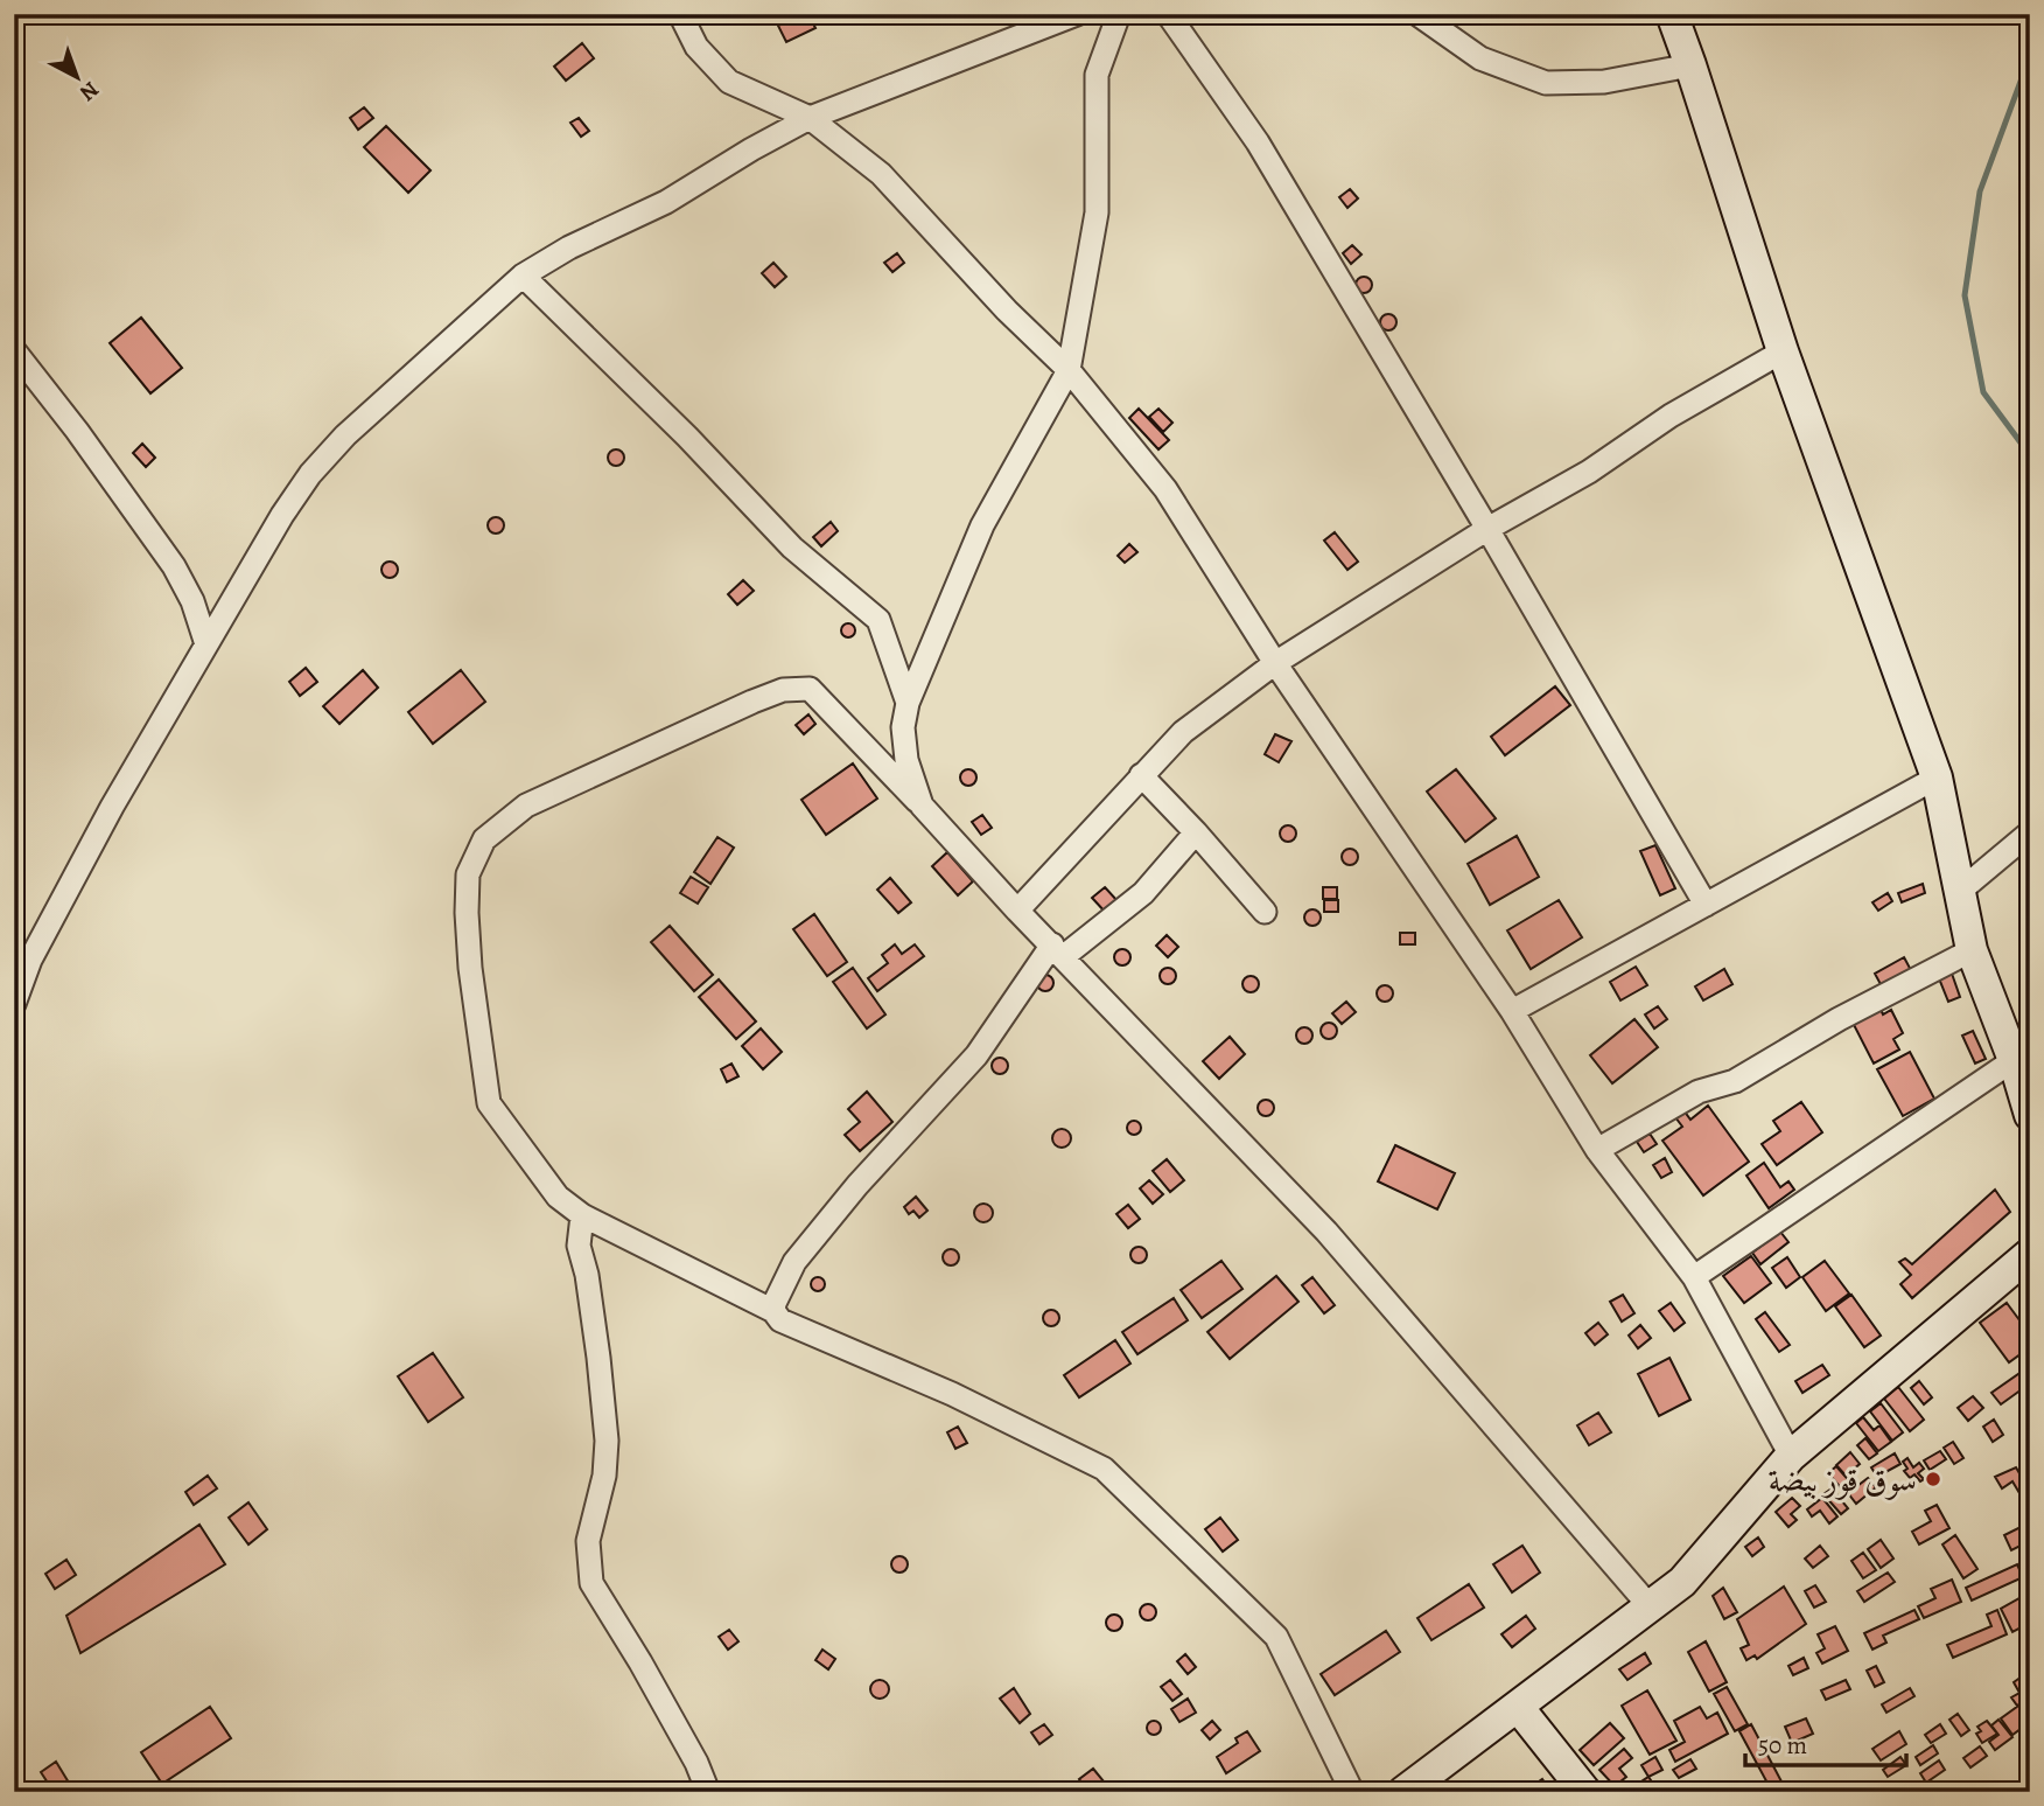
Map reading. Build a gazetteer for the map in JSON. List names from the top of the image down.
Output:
{
  "places": ["سوق قوز بيضة"],
  "scale_bar": "50 m",
  "north": "bottom right"
}
